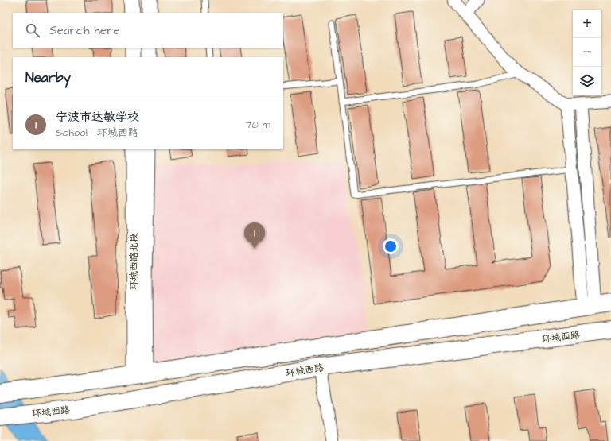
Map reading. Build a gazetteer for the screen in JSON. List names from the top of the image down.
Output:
{
  "streets": {
    "main road": ["环城西路"],
    "street": ["环城西路北段"]
  },
  "page": {
    "map_buttons": ["+", "−"],
    "search": "Search here",
    "heading": "Nearby",
    "list": [
      {
        "mark": "1",
        "name": "宁波市达敏学校",
        "note": "School · 环城西路",
        "value": "70 m"
      }
    ],
    "pins": "1"
  }
}
